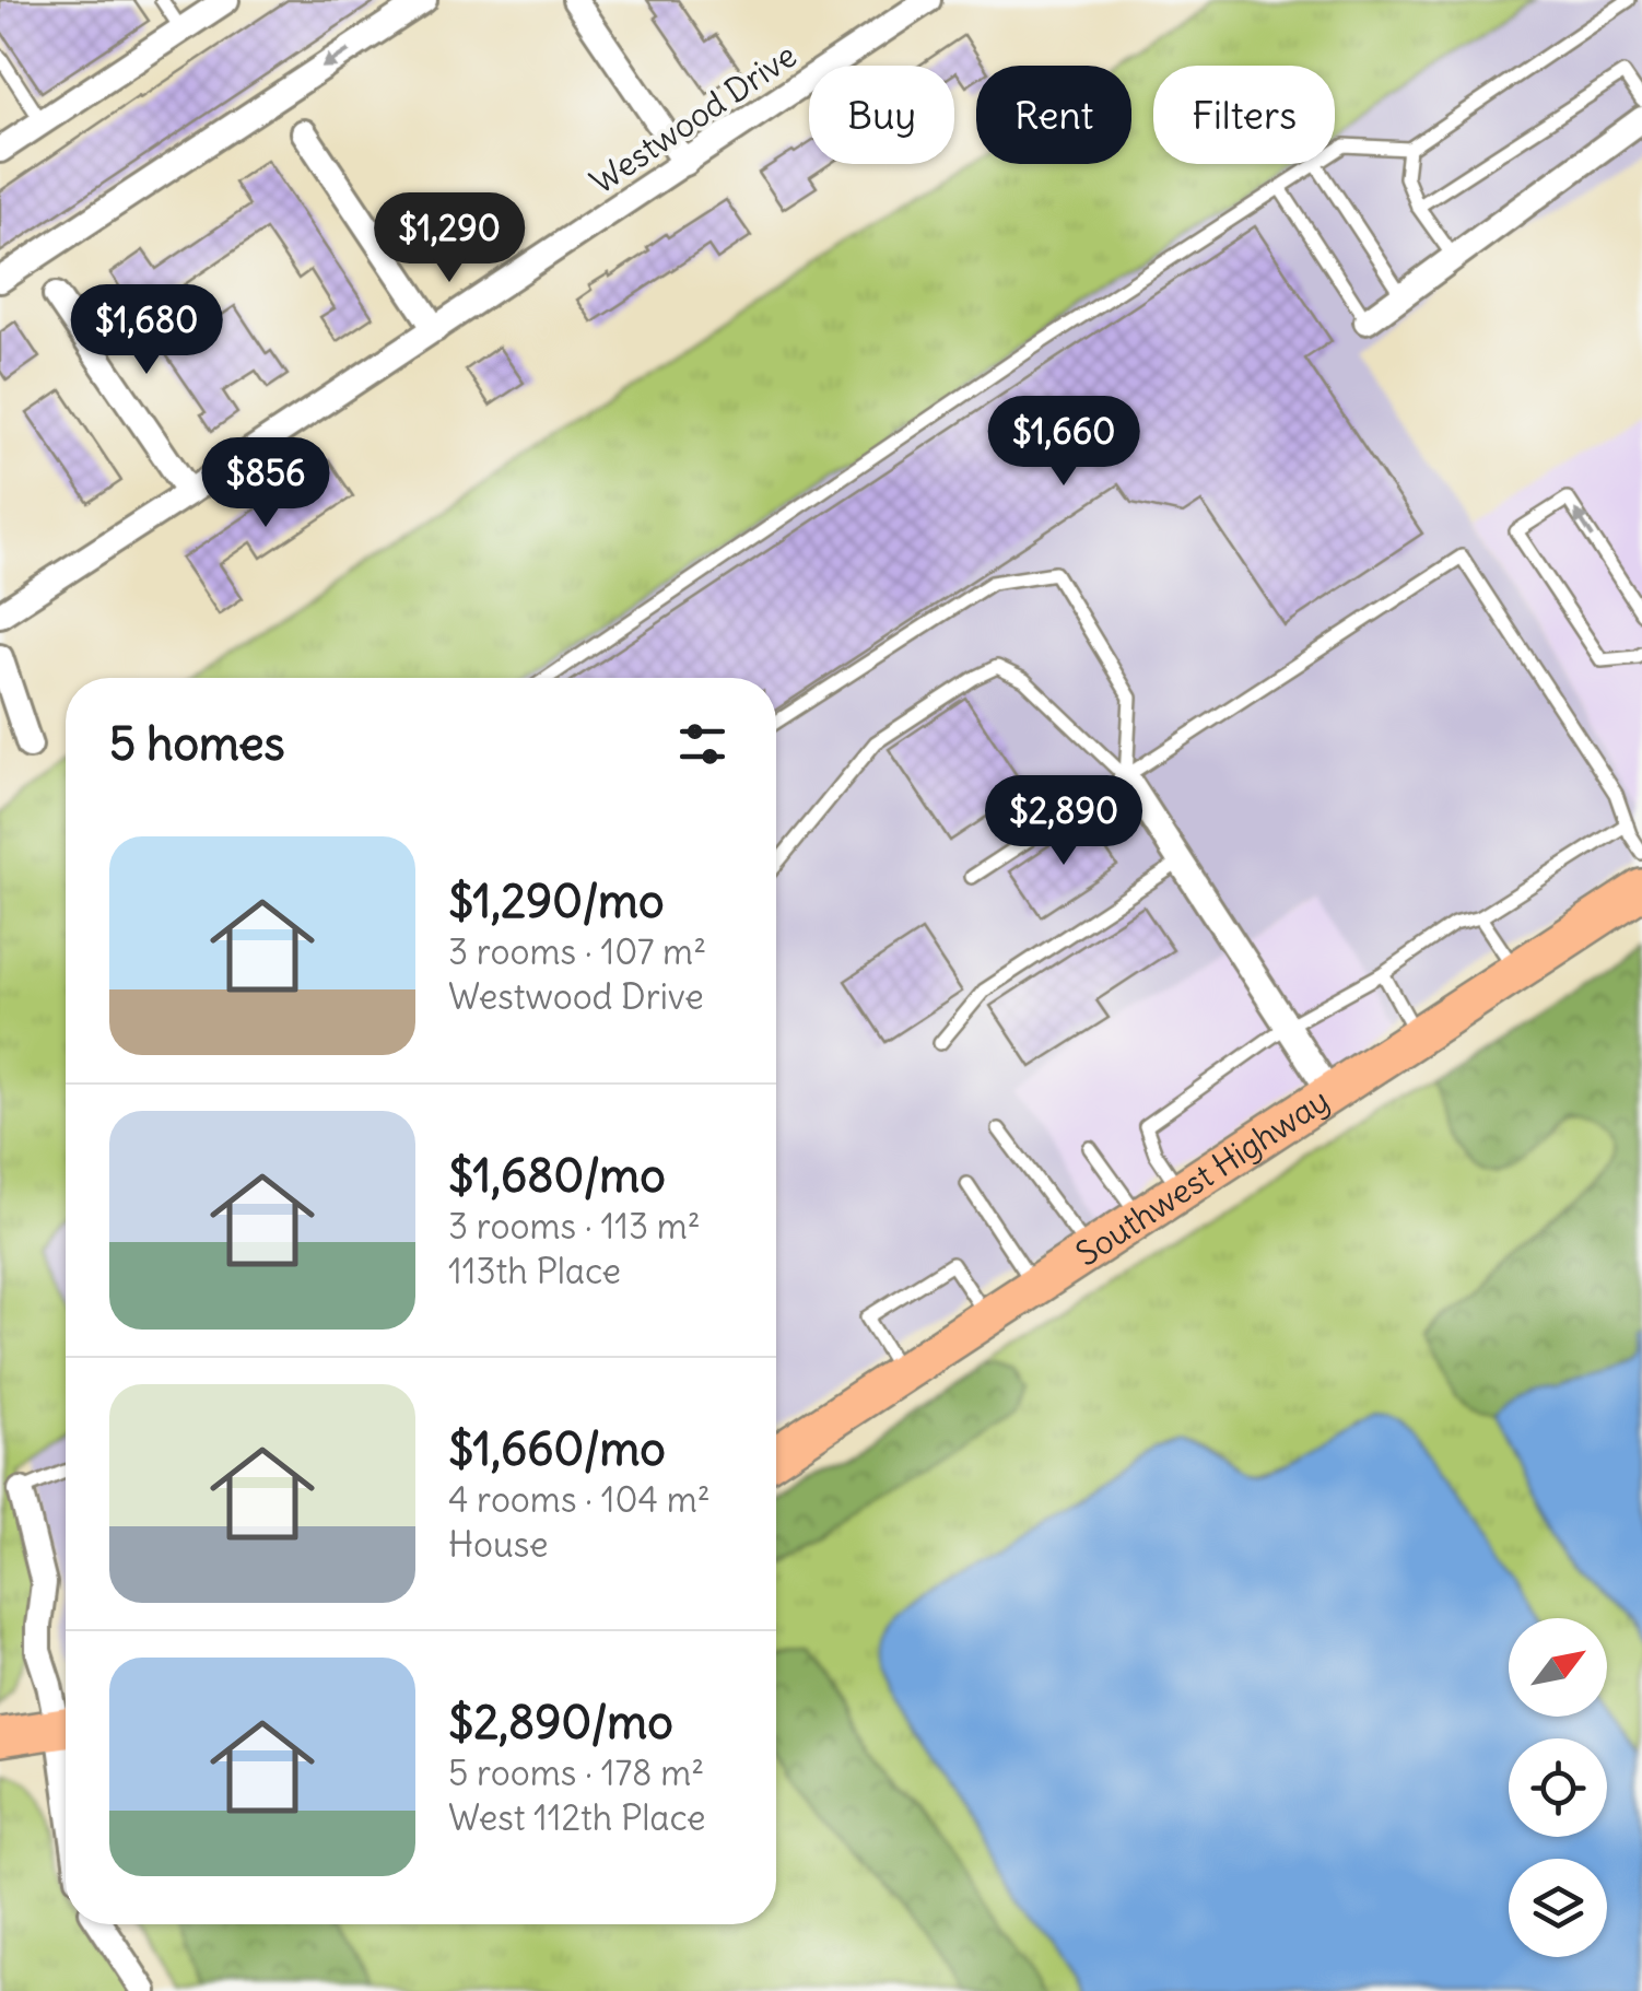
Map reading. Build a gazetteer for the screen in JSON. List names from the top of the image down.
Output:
{
  "streets": {
    "main road": ["Southwest Highway"],
    "street": ["Westwood Drive"]
  },
  "north": "top right",
  "page": {
    "chip": ["Buy", "Rent", "Filters"],
    "price": [
      "$1,290",
      "$1,680",
      "$1,660",
      "$856",
      "$2,890"
    ],
    "heading": "5 homes",
    "list": [
      {
        "name": "$1,290/mo",
        "note": "3 rooms · 107 m² · Westwood Drive"
      },
      {
        "name": "$1,680/mo",
        "note": "3 rooms · 113 m² · 113th Place"
      },
      {
        "name": "$1,660/mo",
        "note": "4 rooms · 104 m² · House"
      },
      {
        "name": "$2,890/mo",
        "note": "5 rooms · 178 m² · West 112th Place"
      }
    ]
  }
}
